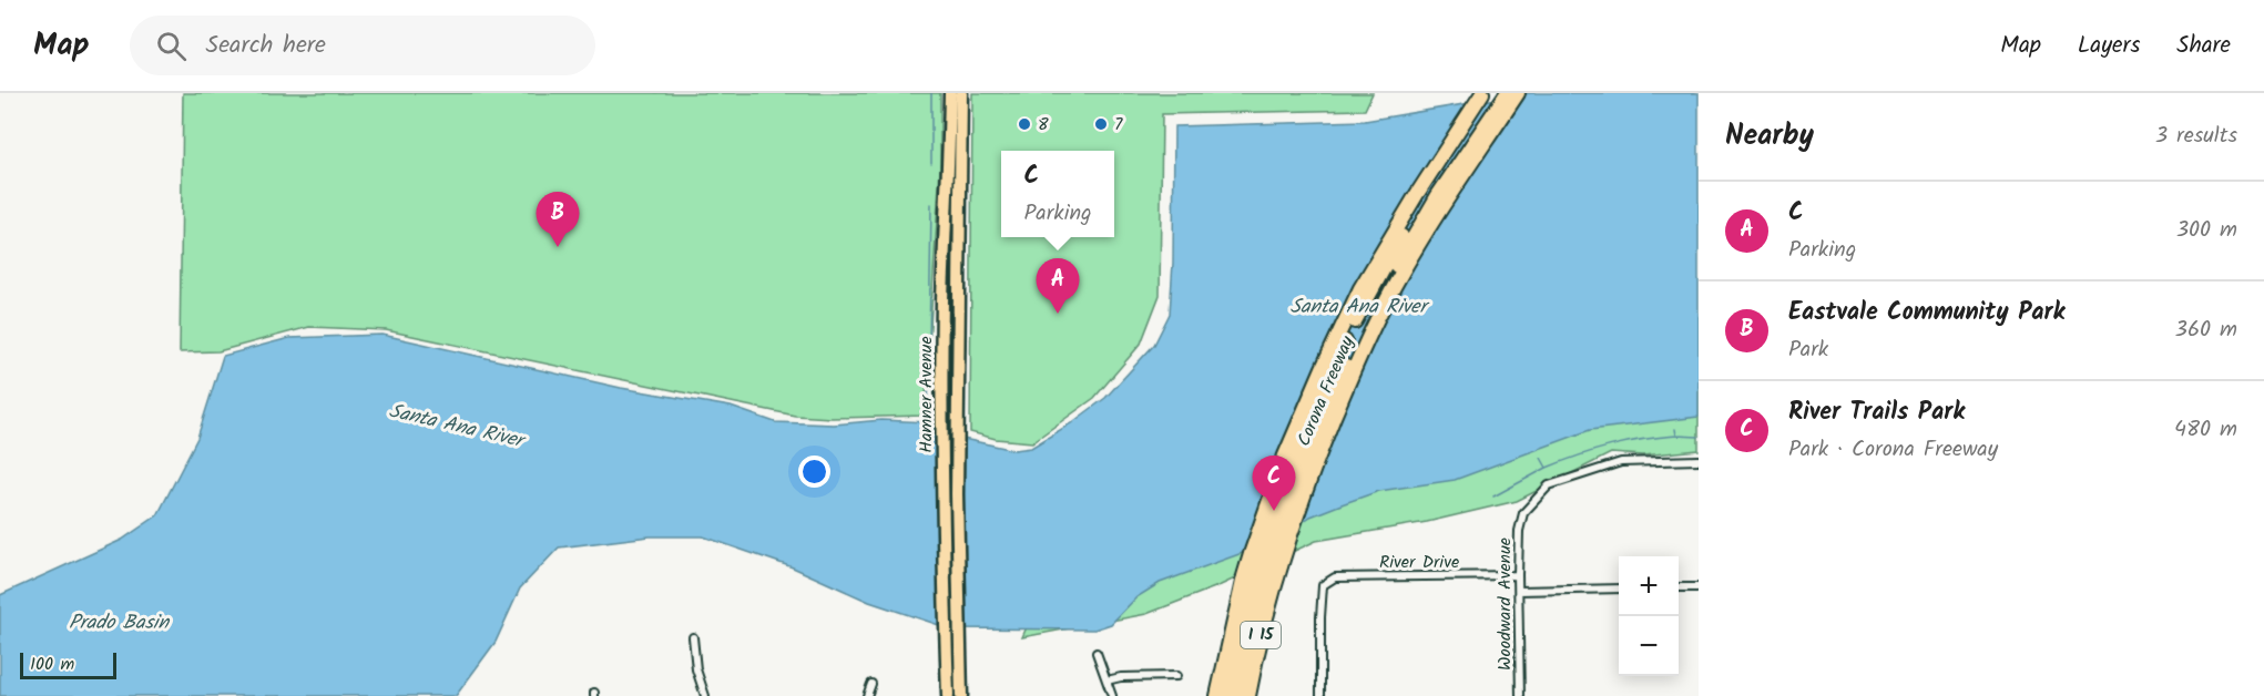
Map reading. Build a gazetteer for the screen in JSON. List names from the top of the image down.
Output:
{
  "streets": {
    "highway": ["Corona Freeway", "I 15"],
    "main road": ["Hamner Avenue"],
    "street": ["River Drive", "Woodward Avenue"]
  },
  "crossings": [
    ["River Drive", "Woodward Avenue"]
  ],
  "water": ["Santa Ana River", "Prado Basin"],
  "places": ["8", "7"],
  "scale_bar": "100 m",
  "page": {
    "header": "Map",
    "search": "Search here",
    "nav": ["Map", "Layers", "Share"],
    "heading": ["Nearby", "3 results"],
    "popup": ["C", "Parking"],
    "list": [
      {
        "mark": "A",
        "name": "C",
        "note": "Parking",
        "value": "300 m"
      },
      {
        "mark": "B",
        "name": "Eastvale Community Park",
        "note": "Park",
        "value": "360 m"
      },
      {
        "mark": "C",
        "name": "River Trails Park",
        "note": "Park · Corona Freeway",
        "value": "480 m"
      }
    ],
    "pins": ["B", "A", "C"],
    "map_buttons": ["+", "−"],
    "scale": "100 m"
  }
}
